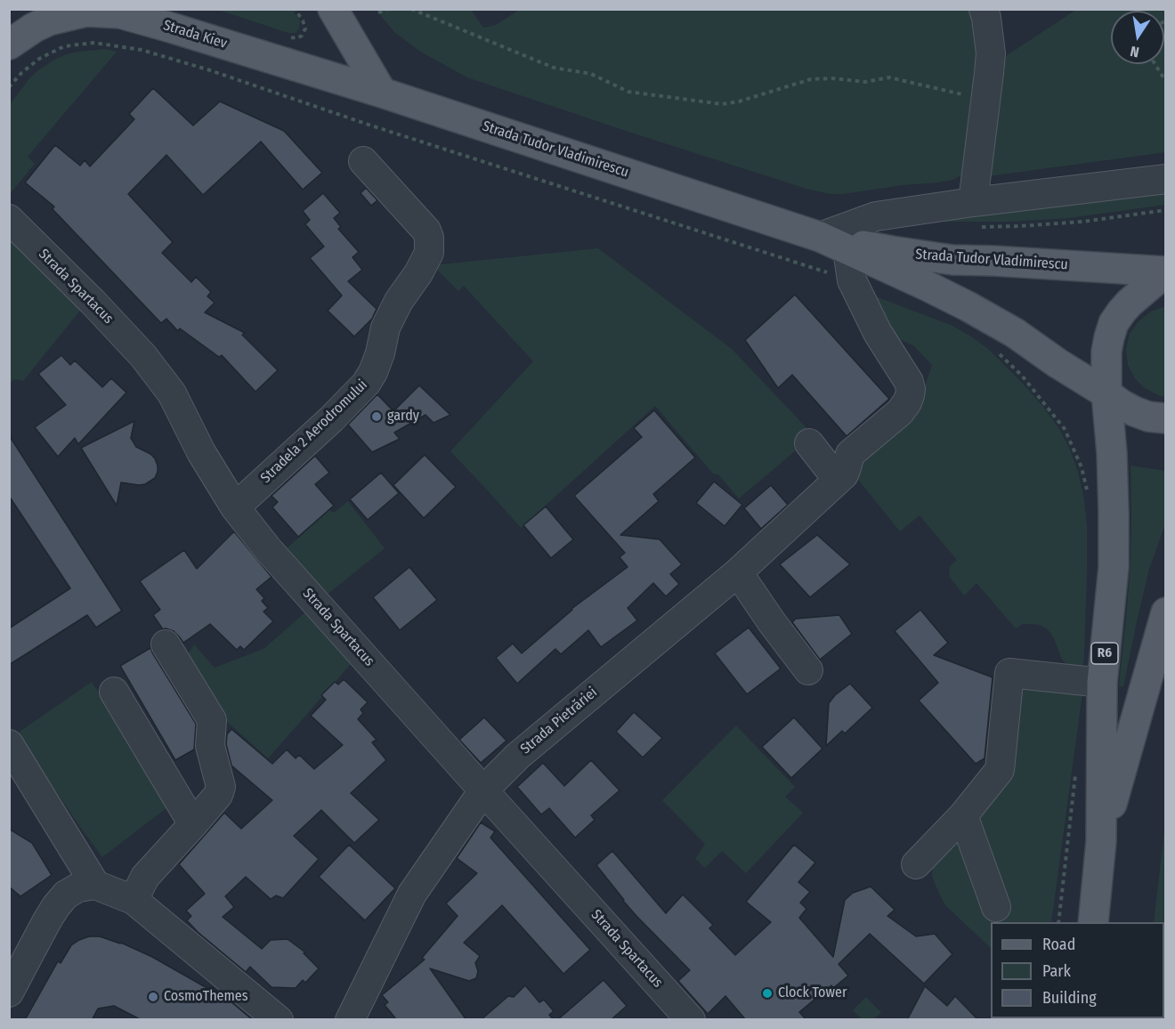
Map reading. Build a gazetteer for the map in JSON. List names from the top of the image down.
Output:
{
  "streets": {
    "main road": ["Strada Kiev", "Strada Tudor Vladimirescu", "R6"],
    "street": ["Strada Spartacus", "Stradela 2 Aerodromului", "Strada Pietrăriei"]
  },
  "crossings": [
    ["Strada Kiev", "Strada Tudor Vladimirescu"],
    ["Strada Tudor Vladimirescu", "R6"],
    ["Strada Spartacus", "Stradela 2 Aerodromului"],
    ["Strada Spartacus", "Strada Pietrăriei"]
  ],
  "places": ["gardy", "Clock Tower", "CosmoThemes"],
  "legend": ["Road", "Park", "Building"],
  "north": "bottom"
}
